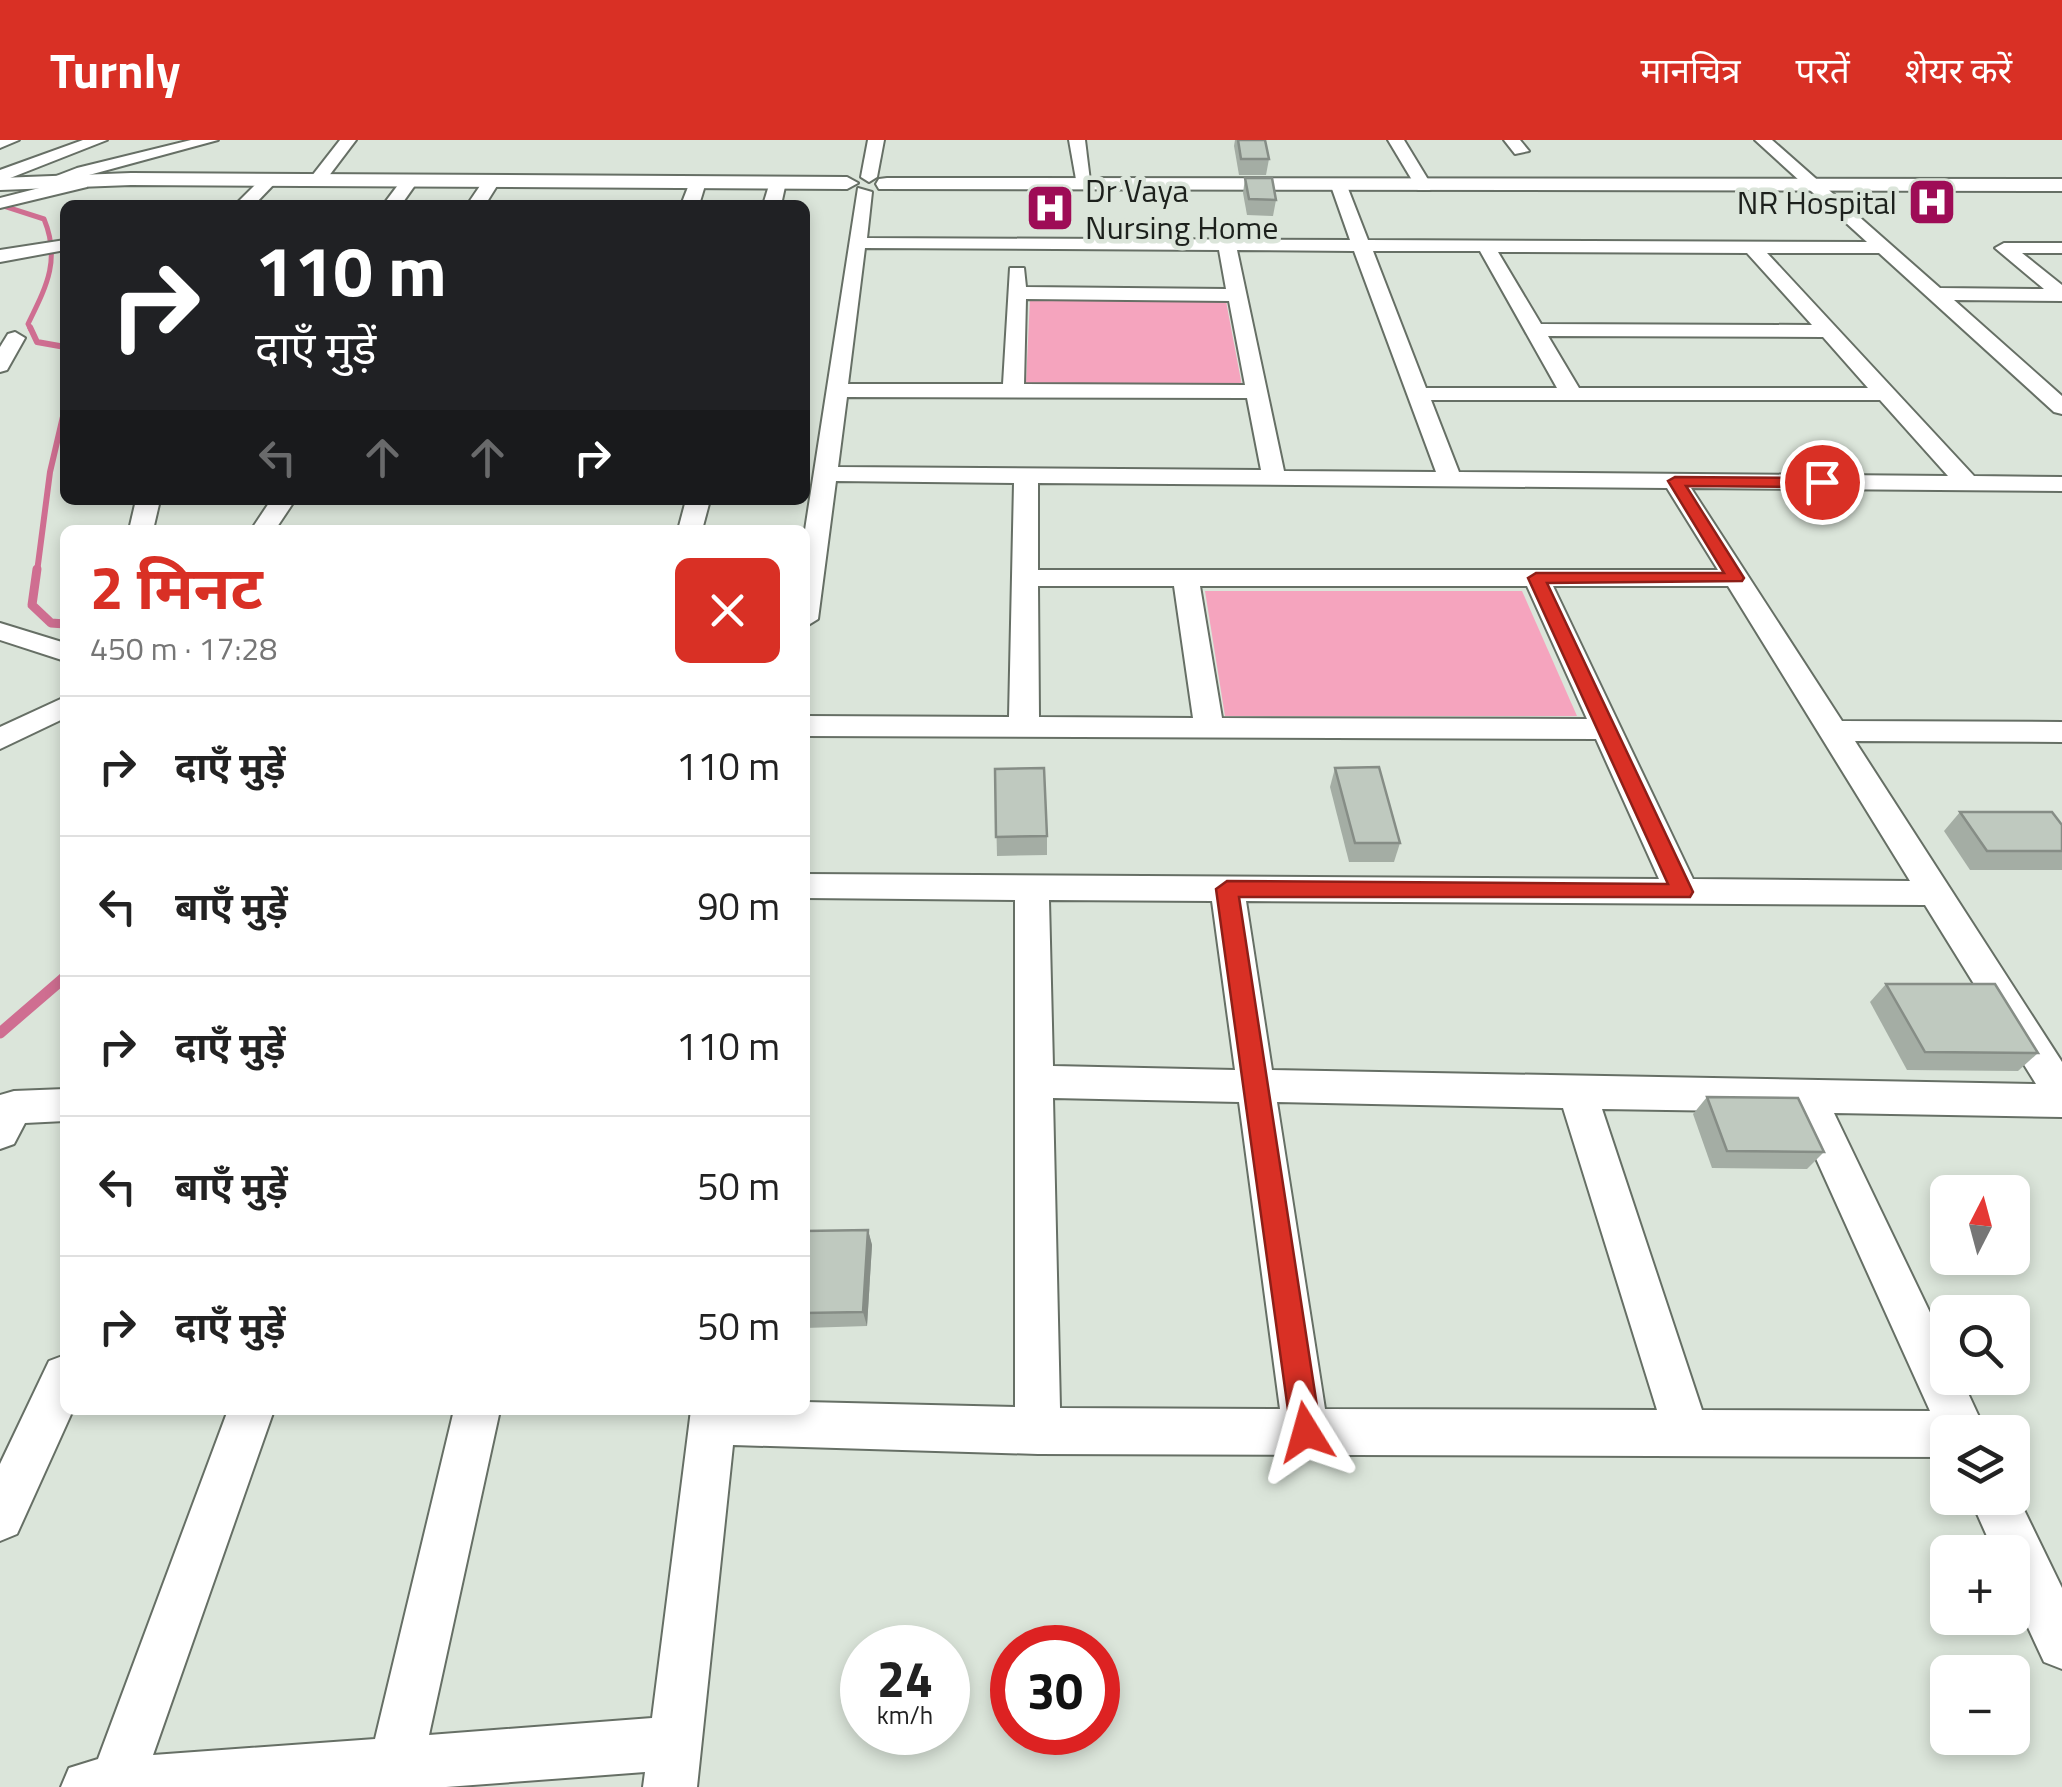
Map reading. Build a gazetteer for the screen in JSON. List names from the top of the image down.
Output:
{
  "places": {
    "hospital": ["NR Hospital", "Dr Vaya Nursing Home"]
  },
  "north": "top",
  "page": {
    "header": "Turnly",
    "nav": ["मानचित्र", "परतें", "शेयर करें"],
    "turn": ["110 m", "दाएँ मुड़ें"],
    "heading": ["2 मिनट", "450 m · 17:28"],
    "list": [
      {
        "name": "दाएँ मुड़ें",
        "value": "110 m"
      },
      {
        "name": "बाएँ मुड़ें",
        "value": "90 m"
      },
      {
        "name": "दाएँ मुड़ें",
        "value": "110 m"
      },
      {
        "name": "बाएँ मुड़ें",
        "value": "50 m"
      },
      {
        "name": "दाएँ मुड़ें",
        "value": "50 m"
      }
    ],
    "map_buttons": ["+", "−"],
    "speed": "24 km/h",
    "limit": "30"
  }
}
